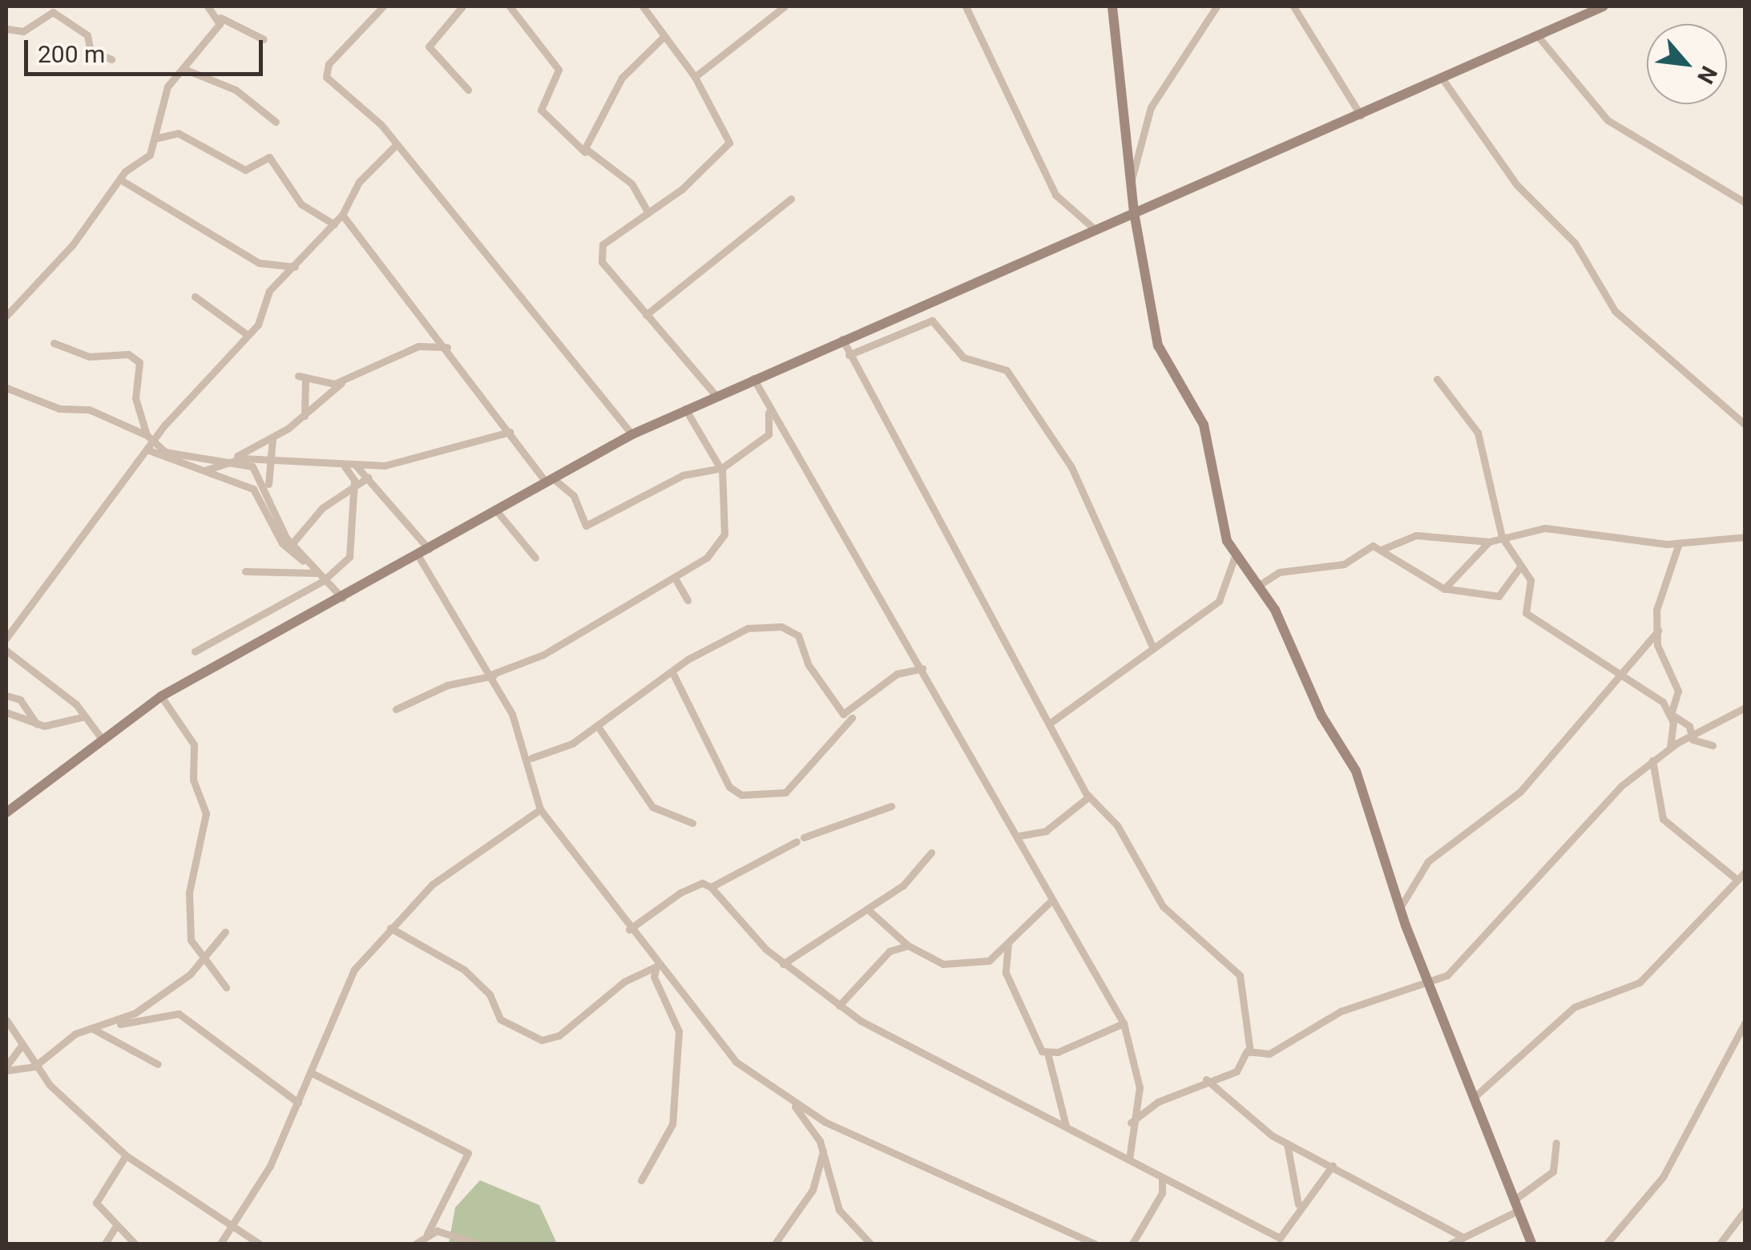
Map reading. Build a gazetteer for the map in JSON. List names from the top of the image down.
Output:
{
  "scale_bar": "200 m",
  "north": "bottom right"
}
